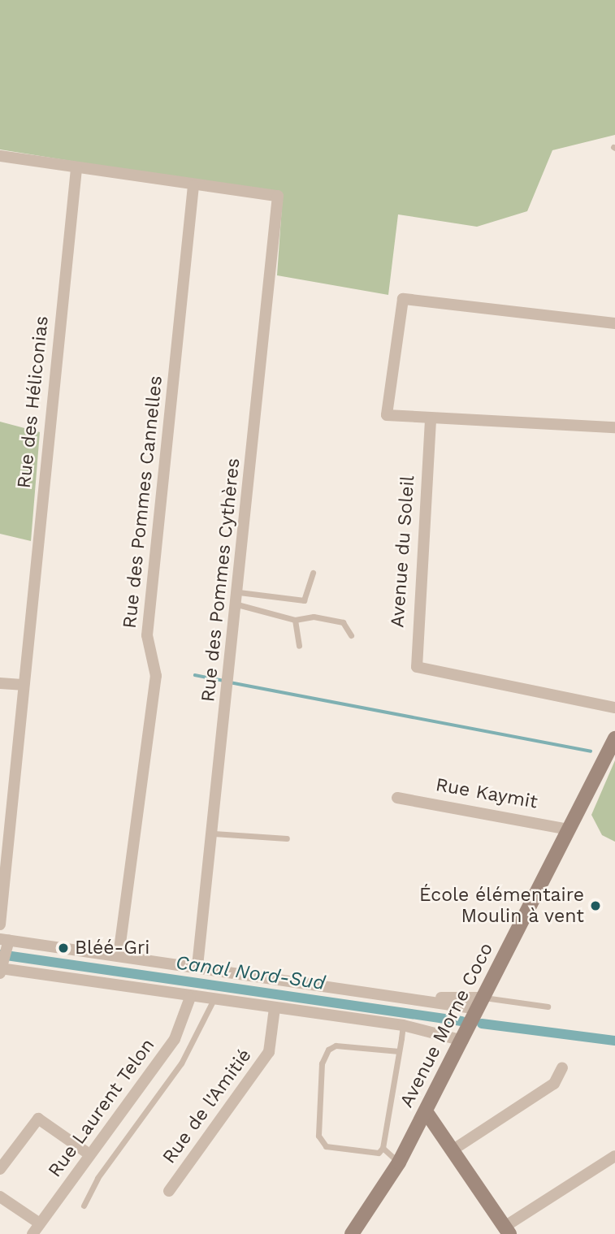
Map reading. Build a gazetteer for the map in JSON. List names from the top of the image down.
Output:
{
  "streets": {
    "street": [
      "Rue des Héliconias",
      "Rue des Pommes Cannelles",
      "Avenue du Soleil",
      "Rue des Pommes Cythères",
      "Rue Kaymit",
      "Avenue Morne Coco",
      "Rue de l'Amitié",
      "Rue Laurent Telon"
    ]
  },
  "crossings": [
    ["Rue des Pommes Cannelles", "Rue des Pommes Cythères"],
    ["Rue Kaymit", "Avenue Morne Coco"]
  ],
  "water": ["Canal Nord-Sud"],
  "places": ["École élémentaire Moulin à vent", "Bléé-Gri"]
}
